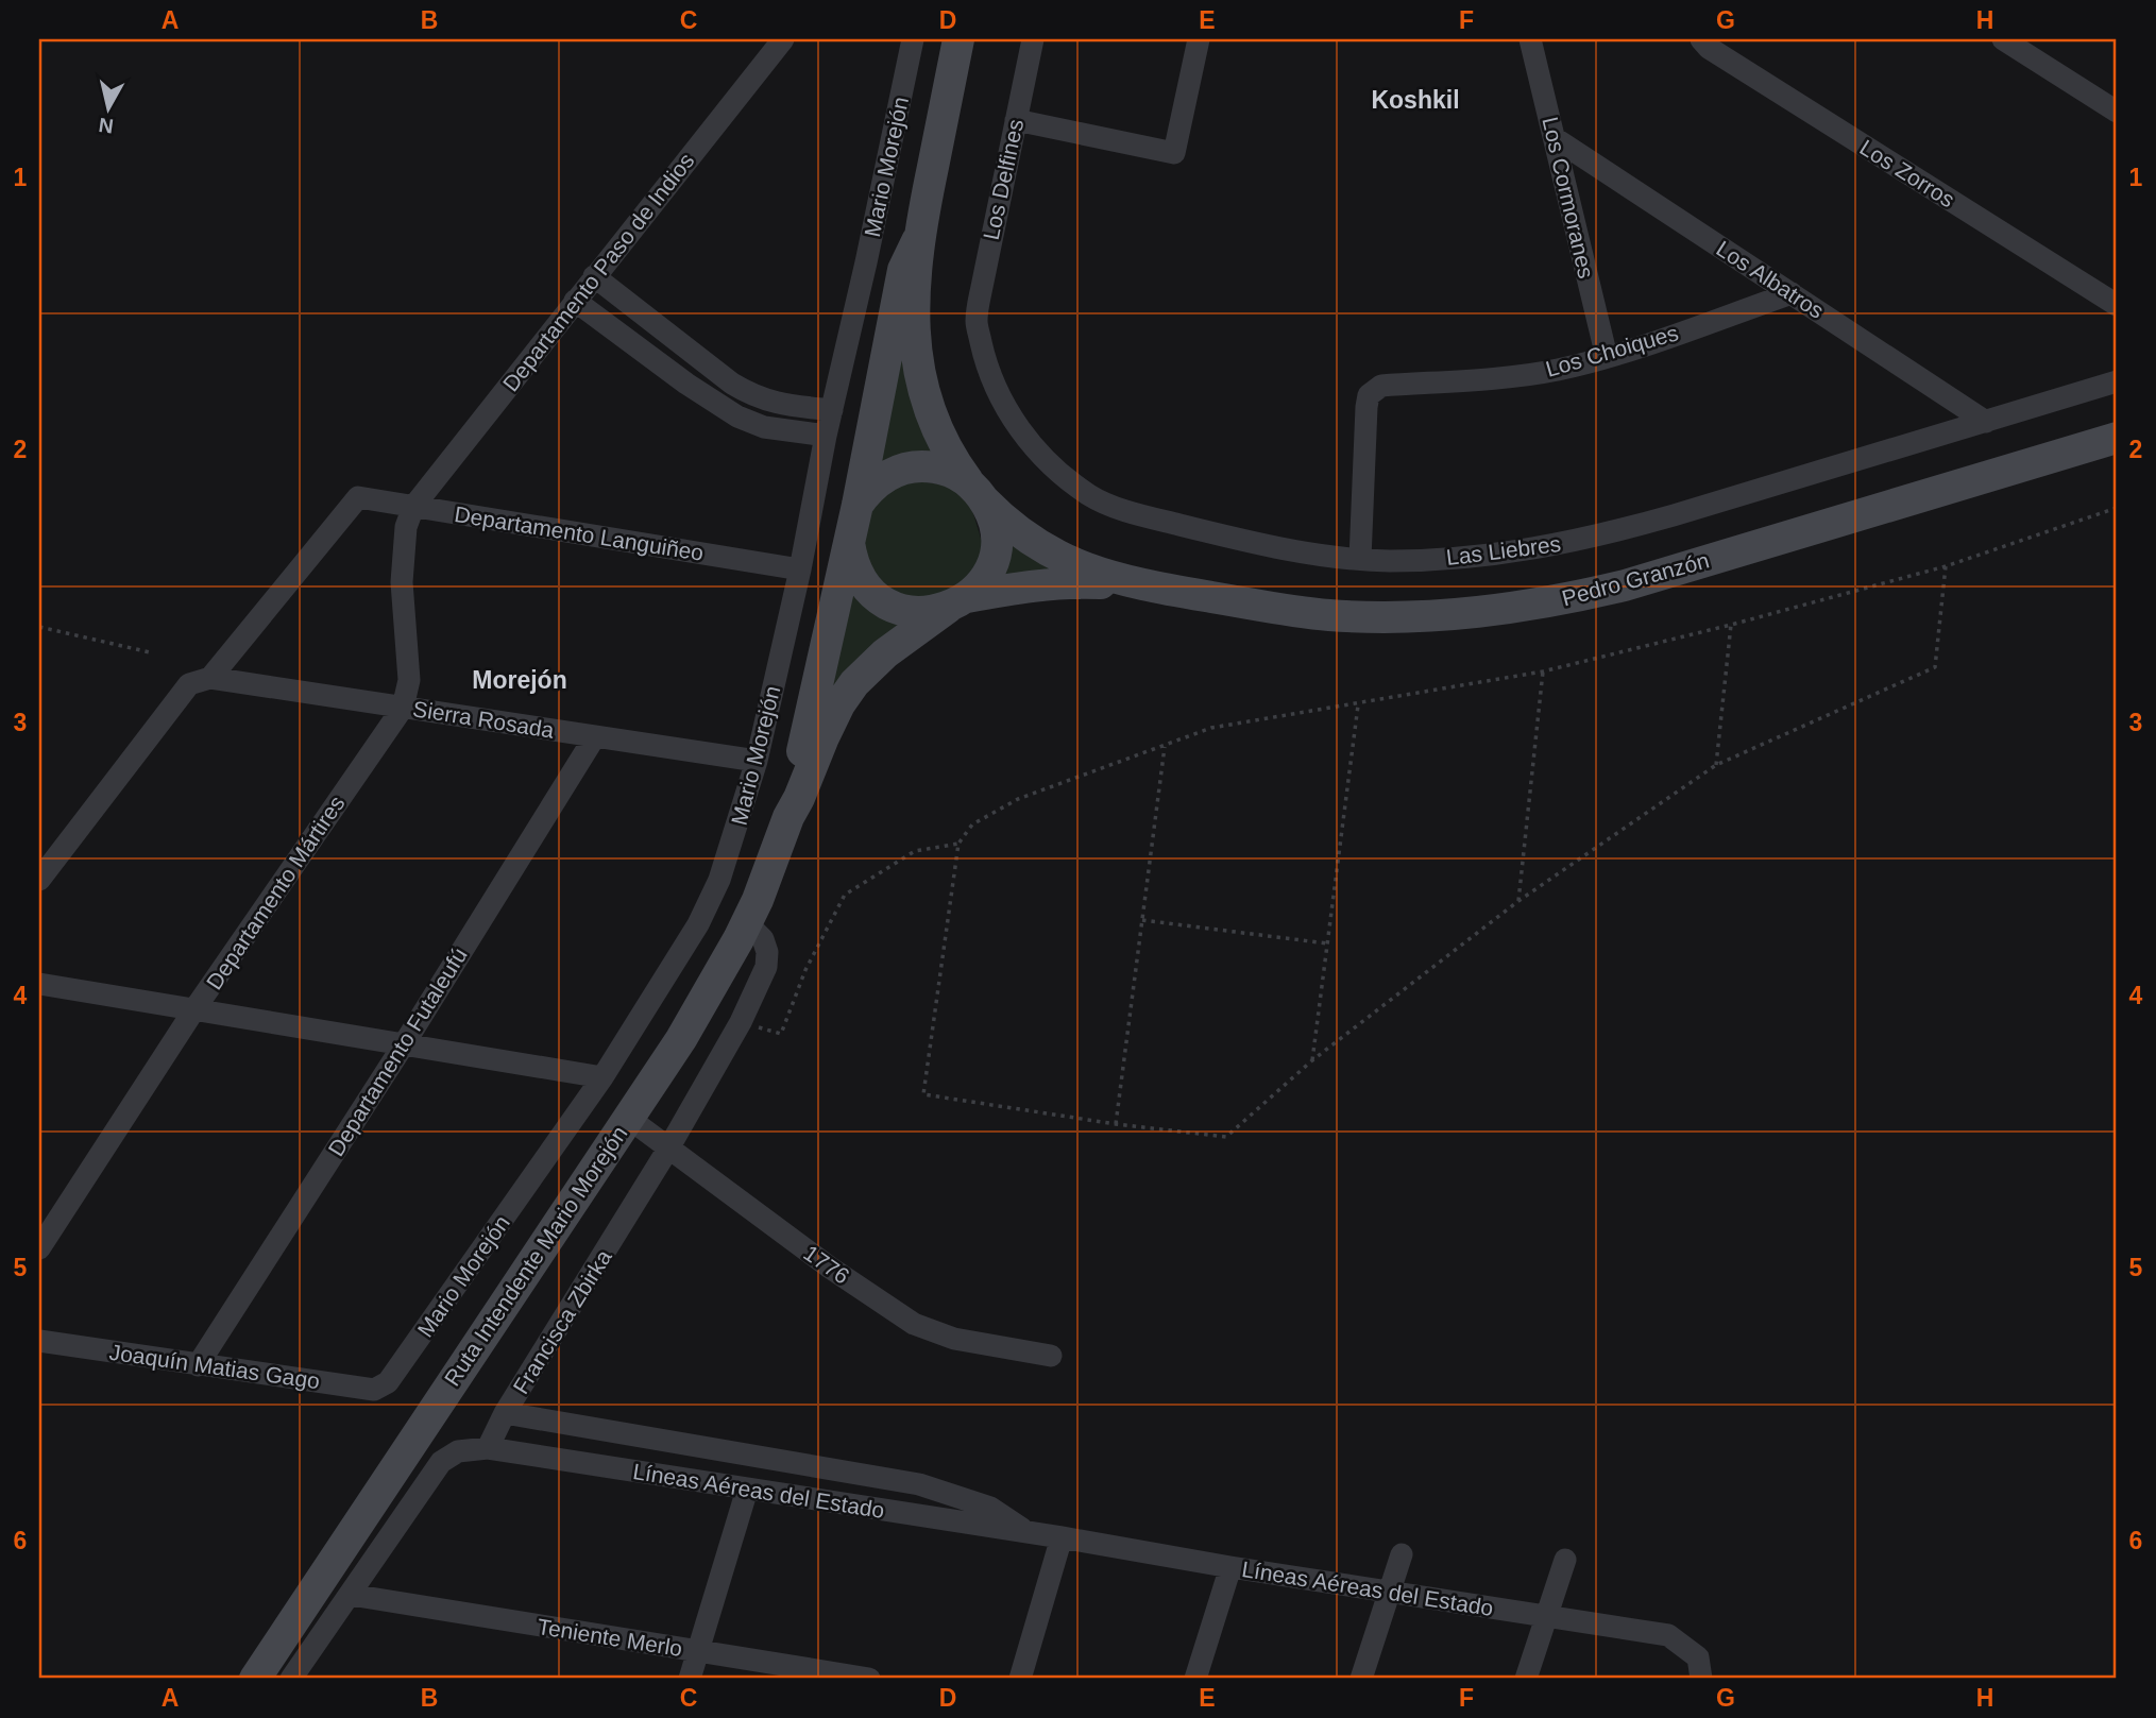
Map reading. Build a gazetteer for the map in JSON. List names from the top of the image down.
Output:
{
  "streets": {
    "main road": ["Pedro Granzón", "Ruta Intendente Mario Morejón"],
    "street": [
      "Mario Morejón",
      "Los Zorros",
      "Los Delfines",
      "Los Cormoranes",
      "Departamento Paso de Indios",
      "Los Albatros",
      "Los Choiques",
      "Departamento Languiñeo",
      "Las Liebres",
      "Sierra Rosada",
      "Departamento Mártires",
      "Departamento Futaleufú",
      "1776",
      "Francisca Zbirka",
      "Joaquín Matias Gago",
      "Líneas Aéreas del Estado",
      "Teniente Merlo"
    ]
  },
  "crossings": [
    ["Mario Morejón", "Departamento Languiñeo"],
    ["Mario Morejón", "Sierra Rosada"],
    ["Mario Morejón", "Joaquín Matias Gago"],
    ["Los Delfines", "Las Liebres"],
    ["Los Cormoranes", "Los Albatros"],
    ["Los Cormoranes", "Los Choiques"],
    ["Departamento Paso de Indios", "Departamento Languiñeo"],
    ["Departamento Paso de Indios", "Departamento Mártires"],
    ["Los Albatros", "Los Choiques"],
    ["Los Albatros", "Las Liebres"],
    ["Los Choiques", "Las Liebres"],
    ["Departamento Languiñeo", "Sierra Rosada"],
    ["Departamento Languiñeo", "Departamento Mártires"],
    ["Pedro Granzón", "Ruta Intendente Mario Morejón"],
    ["Sierra Rosada", "Departamento Mártires"],
    ["Sierra Rosada", "Departamento Futaleufú"],
    ["Departamento Futaleufú", "Joaquín Matias Gago"],
    ["Ruta Intendente Mario Morejón", "1776"],
    ["Ruta Intendente Mario Morejón", "Francisca Zbirka"],
    ["1776", "Francisca Zbirka"],
    ["Francisca Zbirka", "Líneas Aéreas del Estado"]
  ],
  "districts": ["Koshkil", "Morejón"],
  "north": "bottom",
  "grid": {
    "columns": [
      "A",
      "B",
      "C",
      "D",
      "E",
      "F",
      "G",
      "H"
    ],
    "rows": [
      "1",
      "2",
      "3",
      "4",
      "5",
      "6"
    ]
  }
}
